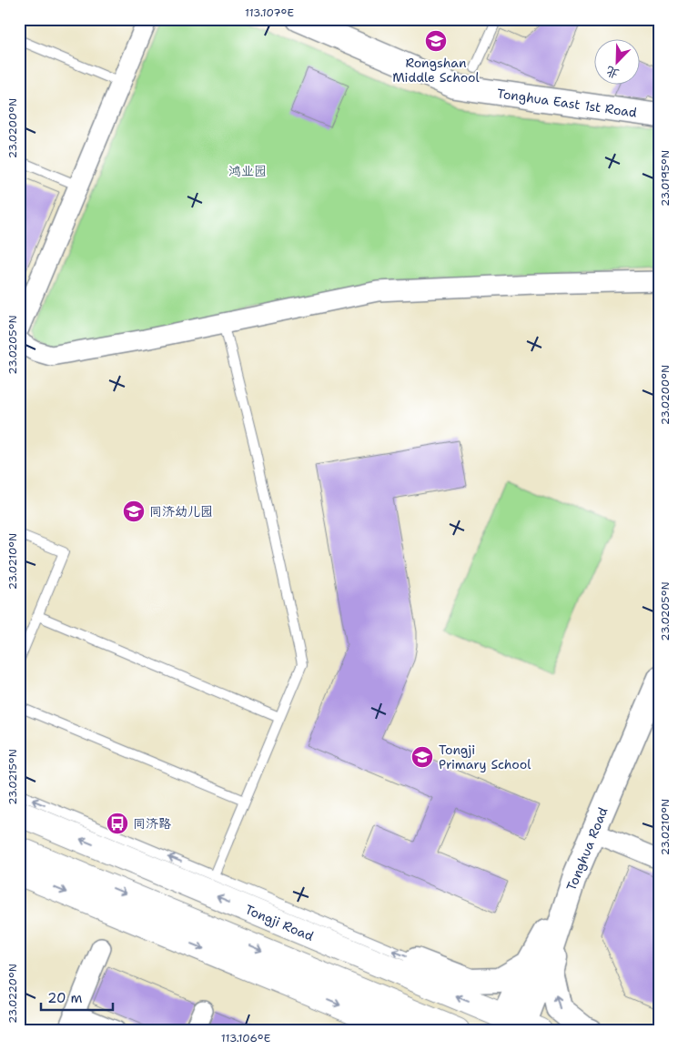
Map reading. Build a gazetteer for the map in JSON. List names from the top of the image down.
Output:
{
  "streets": {
    "main road": ["Tongji Road"],
    "street": ["Tonghua East 1st Road", "Tonghua Road"]
  },
  "crossings": [
    ["Tonghua Road", "Tongji Road"]
  ],
  "parks": ["鸿业园"],
  "places": {
    "school or university": ["Rongshan Middle School", "同济幼儿园", "Tongji Primary School"],
    "bus stop": ["同济路"]
  },
  "scale_bar": "20 m",
  "north": "bottom left",
  "coordinates": [
    "113.107°E",
    "23.0200°N",
    "23.0195°N",
    "23.0205°N",
    "23.0210°N",
    "23.0215°N",
    "23.0220°N",
    "113.106°E"
  ]
}
